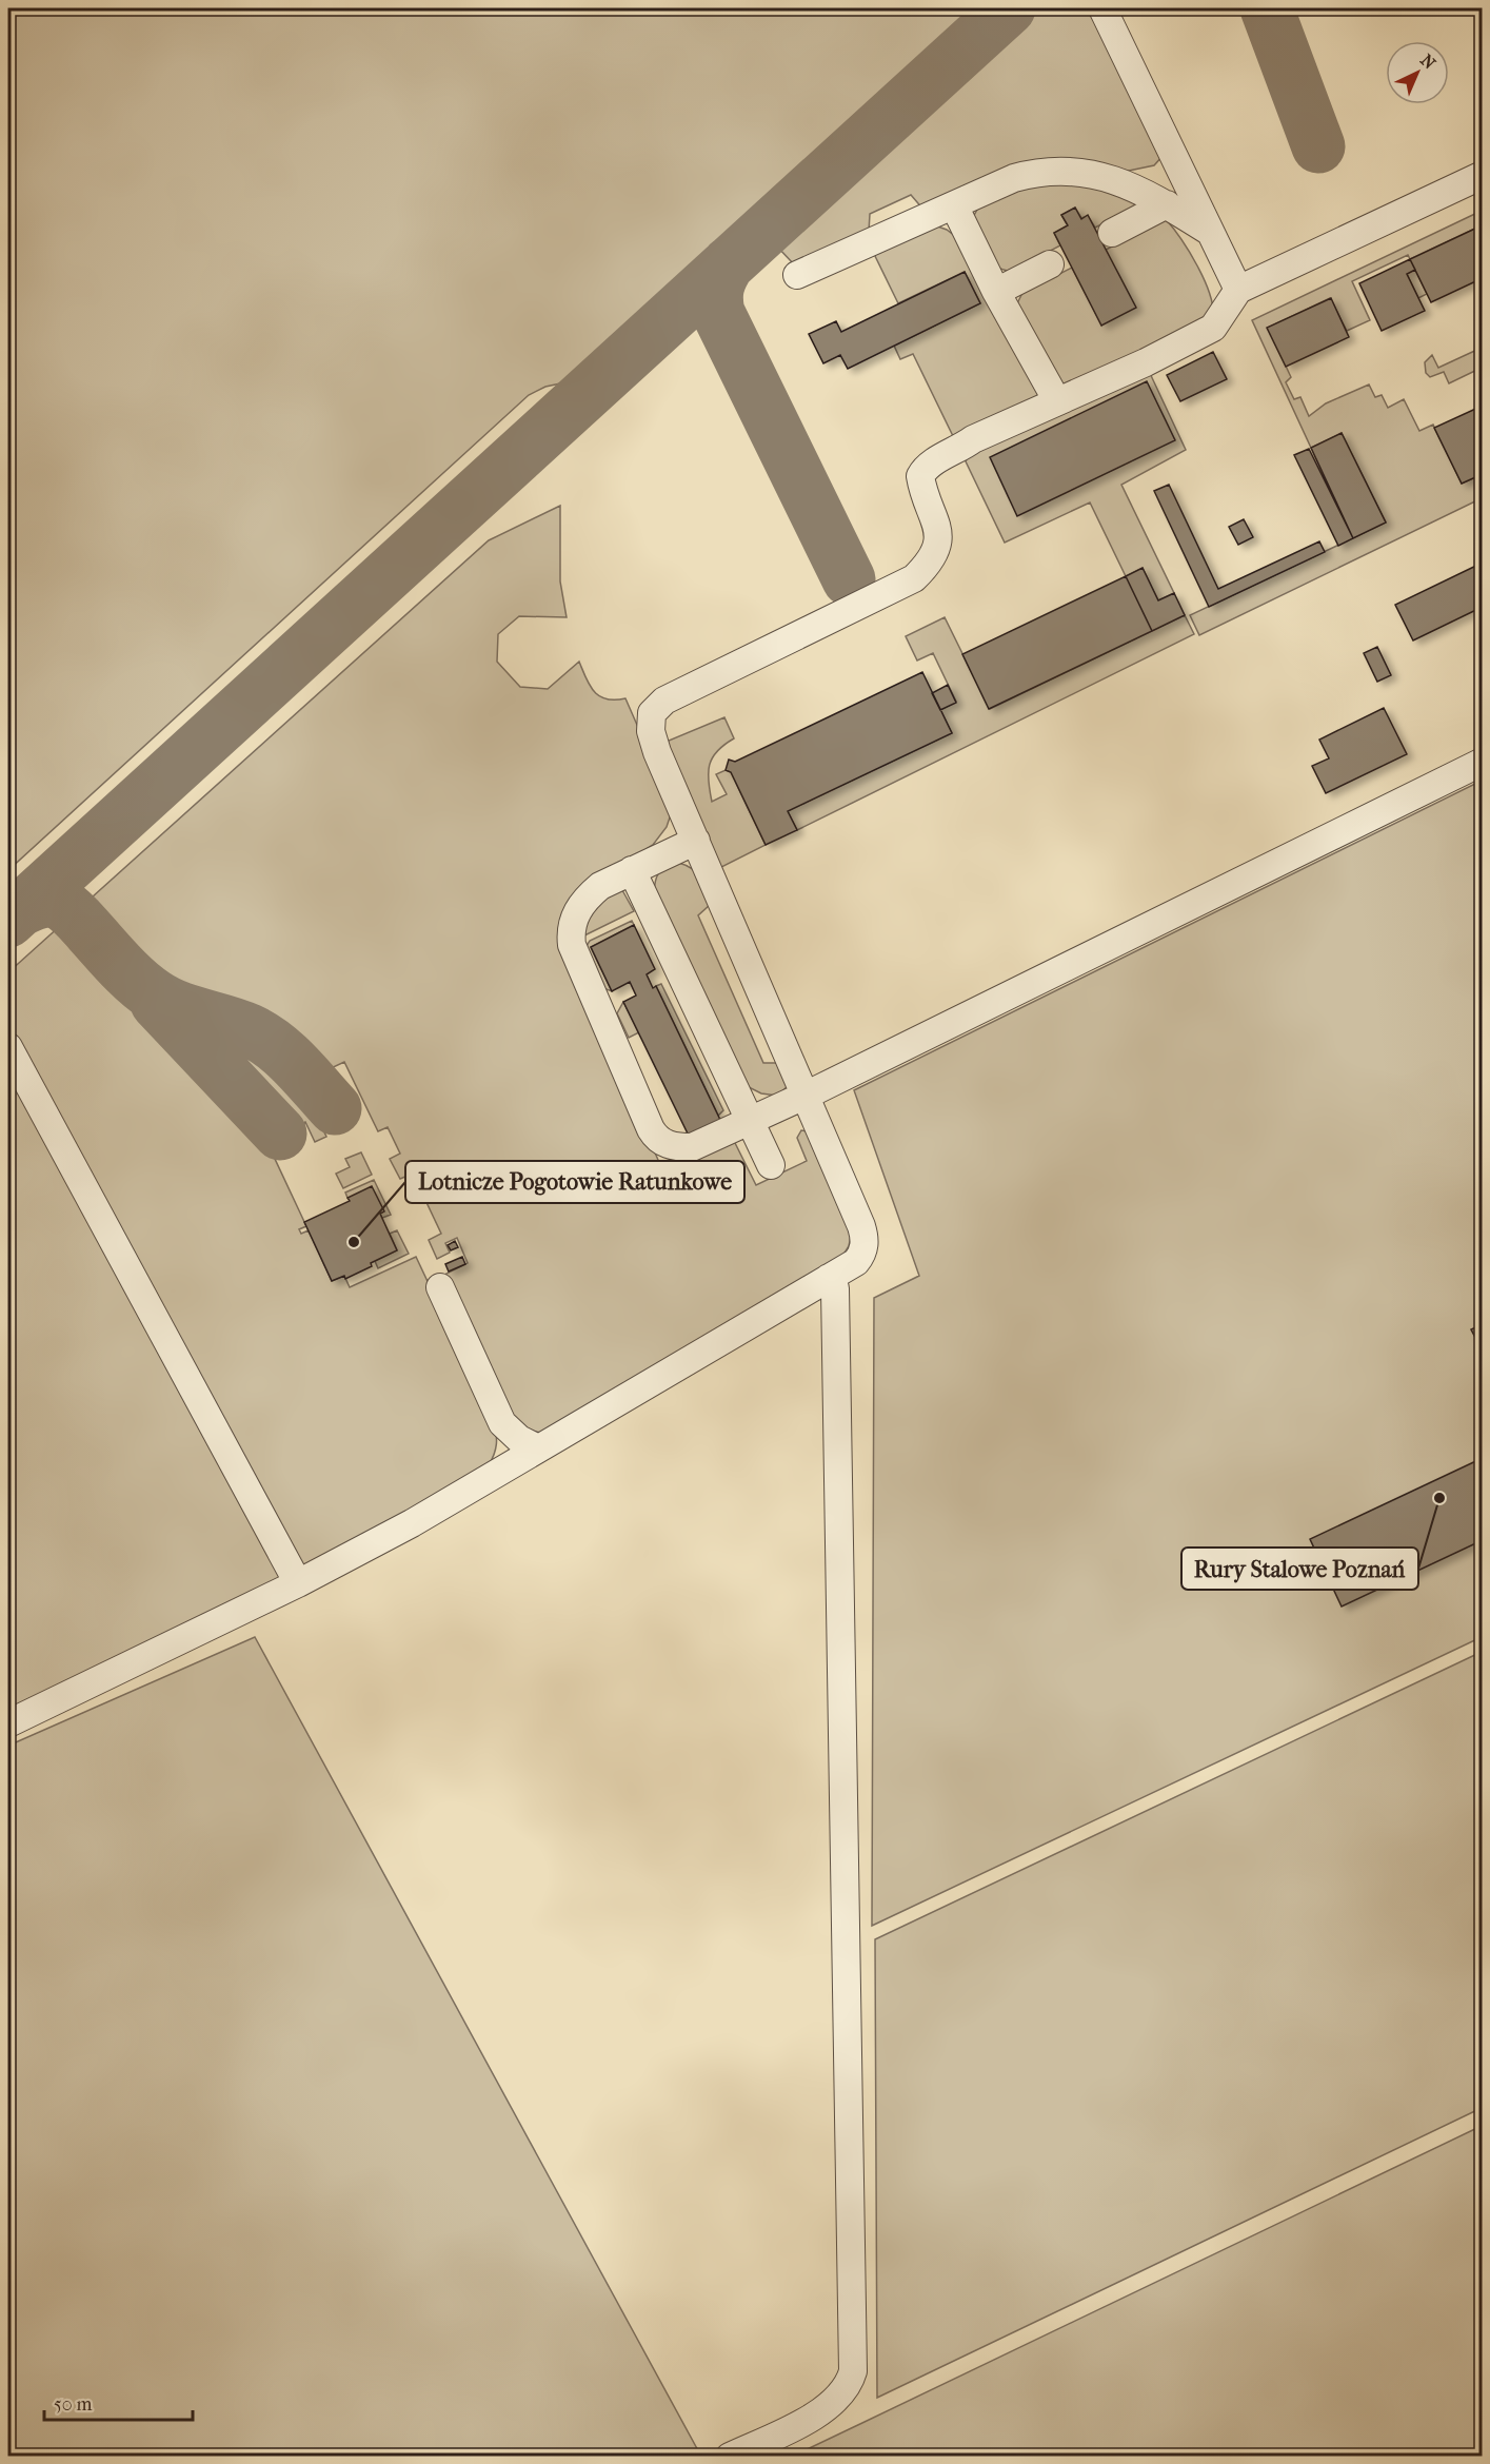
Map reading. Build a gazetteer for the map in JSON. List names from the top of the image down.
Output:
{
  "places": ["Lotnicze Pogotowie Ratunkowe", "Rury Stalowe Poznań"],
  "scale_bar": "50 m",
  "north": "top right"
}
